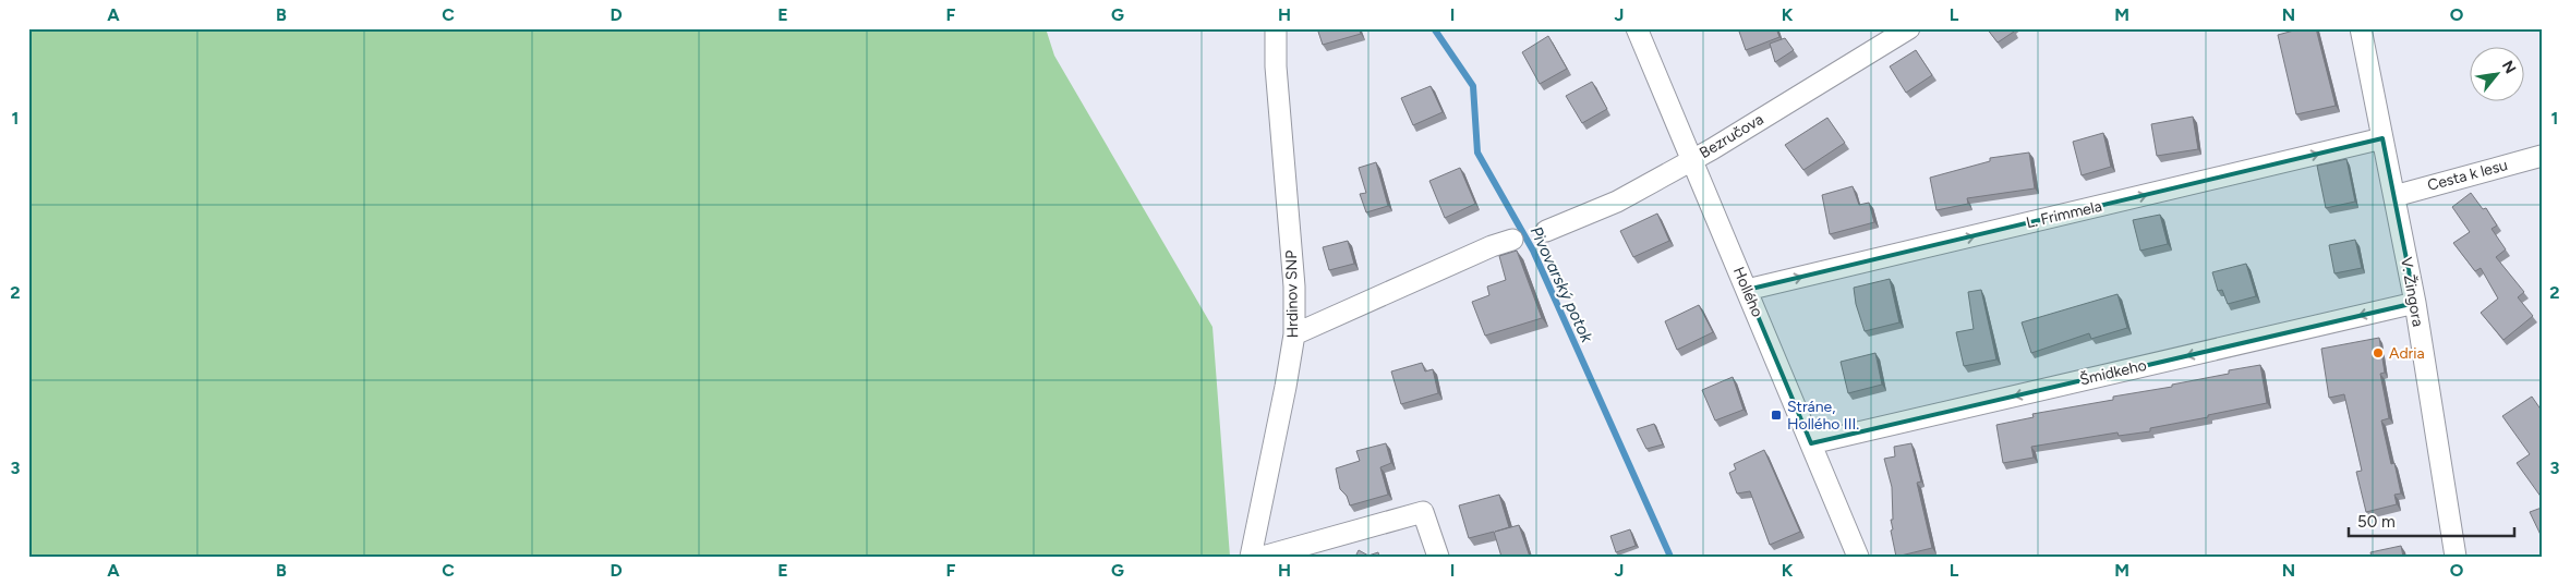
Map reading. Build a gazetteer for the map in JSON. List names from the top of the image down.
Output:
{
  "streets": {
    "street": [
      "Bezručova",
      "Cesta k lesu",
      "L. Frimmela",
      "Hollého",
      "V. Žingora",
      "Hrdinov SNP",
      "Šmidkeho"
    ]
  },
  "crossings": [
    ["Bezručova", "Hollého"],
    ["Cesta k lesu", "V. Žingora"],
    ["L. Frimmela", "Hollého"],
    ["L. Frimmela", "V. Žingora"],
    ["Hollého", "Šmidkeho"],
    ["V. Žingora", "Šmidkeho"]
  ],
  "one_way": ["L. Frimmela", "Šmidkeho"],
  "water": ["Pivovarský potok"],
  "places": {
    "other": ["Adria"],
    "transit": ["Stráne, Hollého III."]
  },
  "scale_bar": "50 m",
  "north": "top right",
  "grid": {
    "columns": [
      "A",
      "B",
      "C",
      "D",
      "E",
      "F",
      "G",
      "H",
      "I",
      "J",
      "K",
      "L",
      "M",
      "N",
      "O"
    ],
    "rows": ["1", "2", "3"]
  }
}
